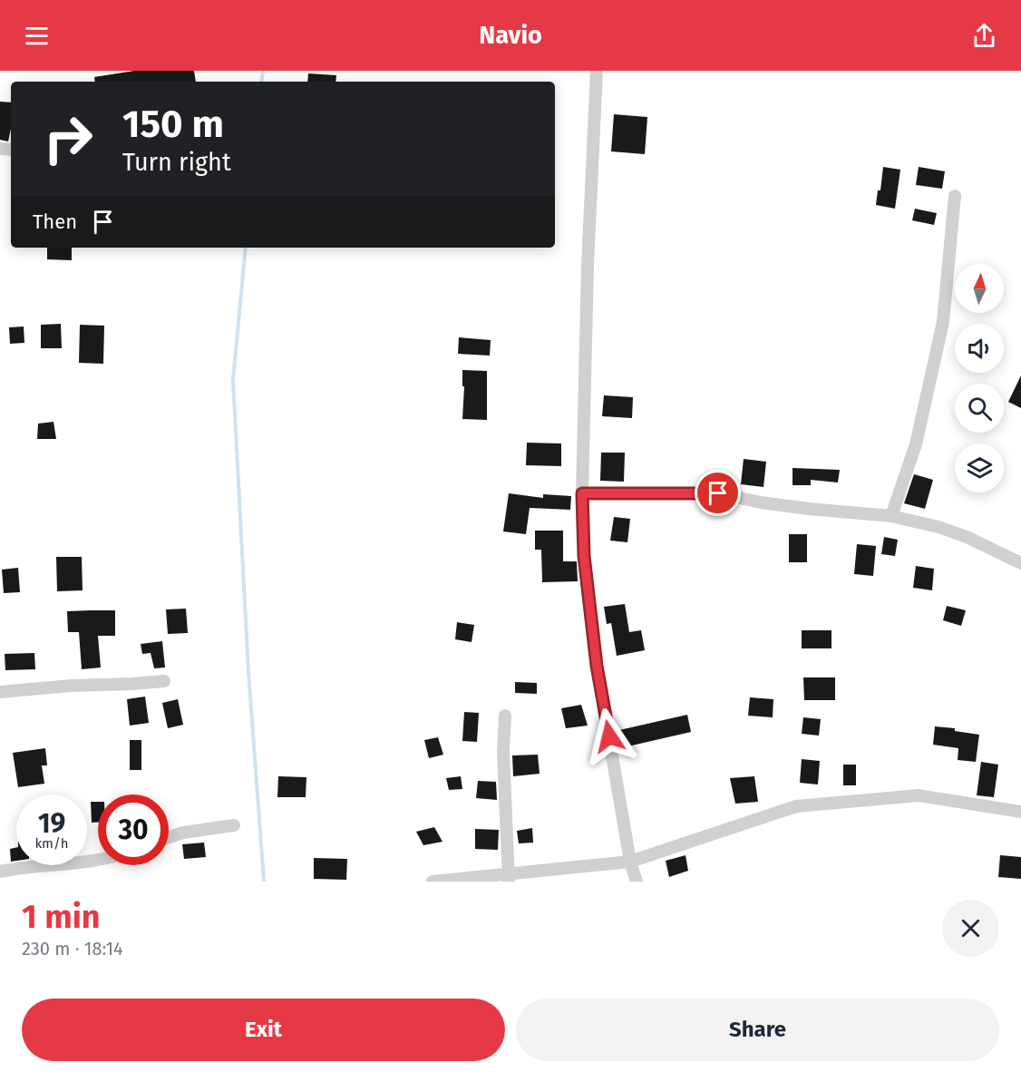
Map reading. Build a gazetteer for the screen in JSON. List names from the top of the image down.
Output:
{
  "north": "top",
  "page": {
    "header": "Navio",
    "turn": ["150 m", "Turn right"],
    "then": "Then",
    "speed": "19 km/h",
    "limit": "30",
    "heading": ["1 min", "230 m · 18:14"],
    "buttons": ["Exit", "Share"]
  }
}
